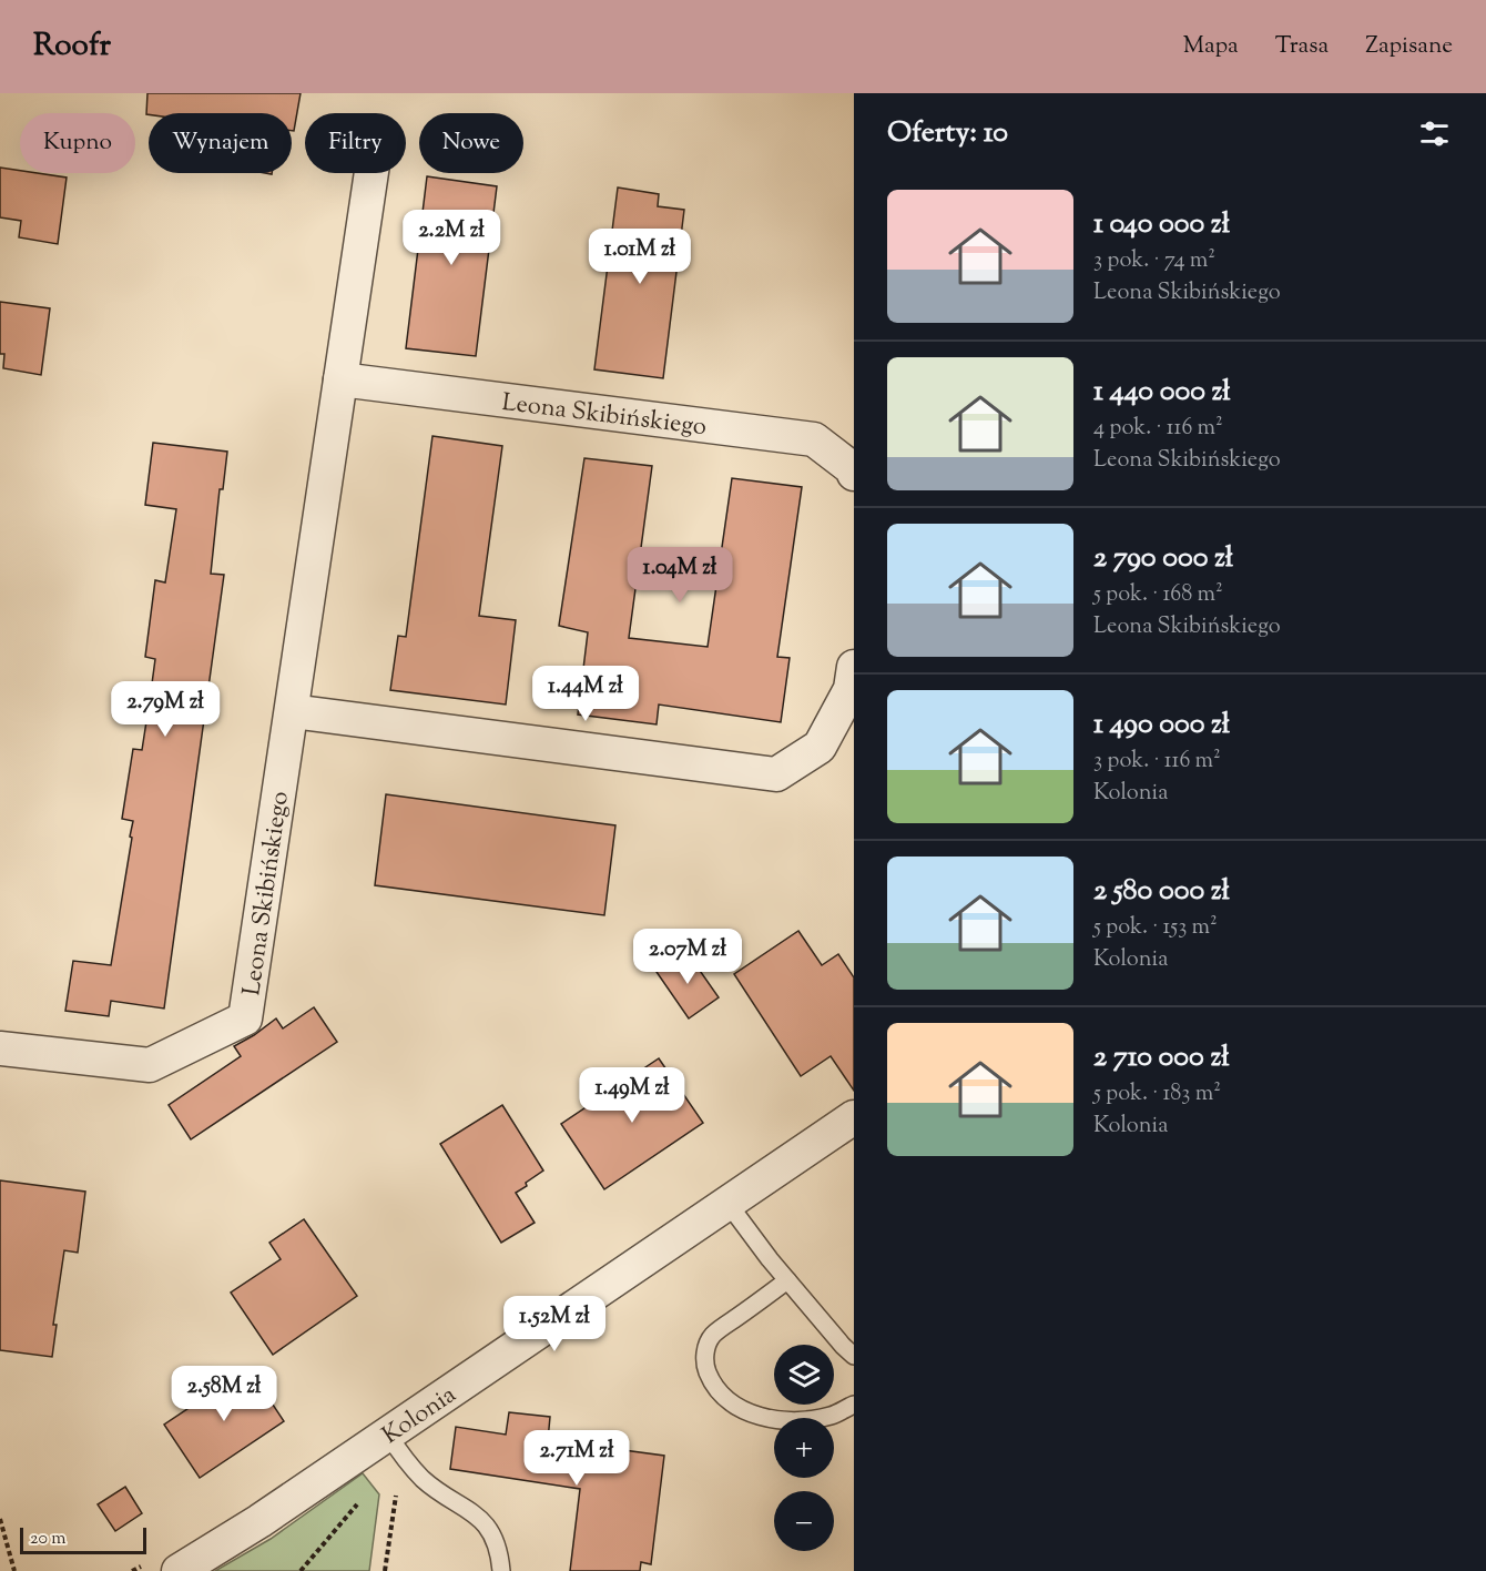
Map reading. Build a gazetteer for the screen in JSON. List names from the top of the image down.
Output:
{
  "streets": {
    "street": ["Leona Skibińskiego", "Kolonia"]
  },
  "scale_bar": "20 m",
  "page": {
    "header": "Roofr",
    "nav": ["Mapa", "Trasa", "Zapisane"],
    "heading": "Oferty: 10",
    "chip": [
      "Kupno",
      "Wynajem",
      "Filtry",
      "Nowe"
    ],
    "list": [
      {
        "name": "1 040 000 zł",
        "note": "3 pok. · 74 m² · Leona Skibińskiego"
      },
      {
        "name": "1 440 000 zł",
        "note": "4 pok. · 116 m² · Leona Skibińskiego"
      },
      {
        "name": "2 790 000 zł",
        "note": "5 pok. · 168 m² · Leona Skibińskiego"
      },
      {
        "name": "1 490 000 zł",
        "note": "3 pok. · 116 m² · Kolonia"
      },
      {
        "name": "2 580 000 zł",
        "note": "5 pok. · 153 m² · Kolonia"
      },
      {
        "name": "2 710 000 zł",
        "note": "5 pok. · 183 m² · Kolonia"
      }
    ],
    "price": [
      "2.2M zł",
      "1.01M zł",
      "1.04M zł",
      "1.44M zł",
      "2.79M zł",
      "2.07M zł",
      "1.49M zł",
      "1.52M zł",
      "2.58M zł",
      "2.71M zł"
    ],
    "map_buttons": ["+", "−"],
    "scale": "20 m"
  }
}
